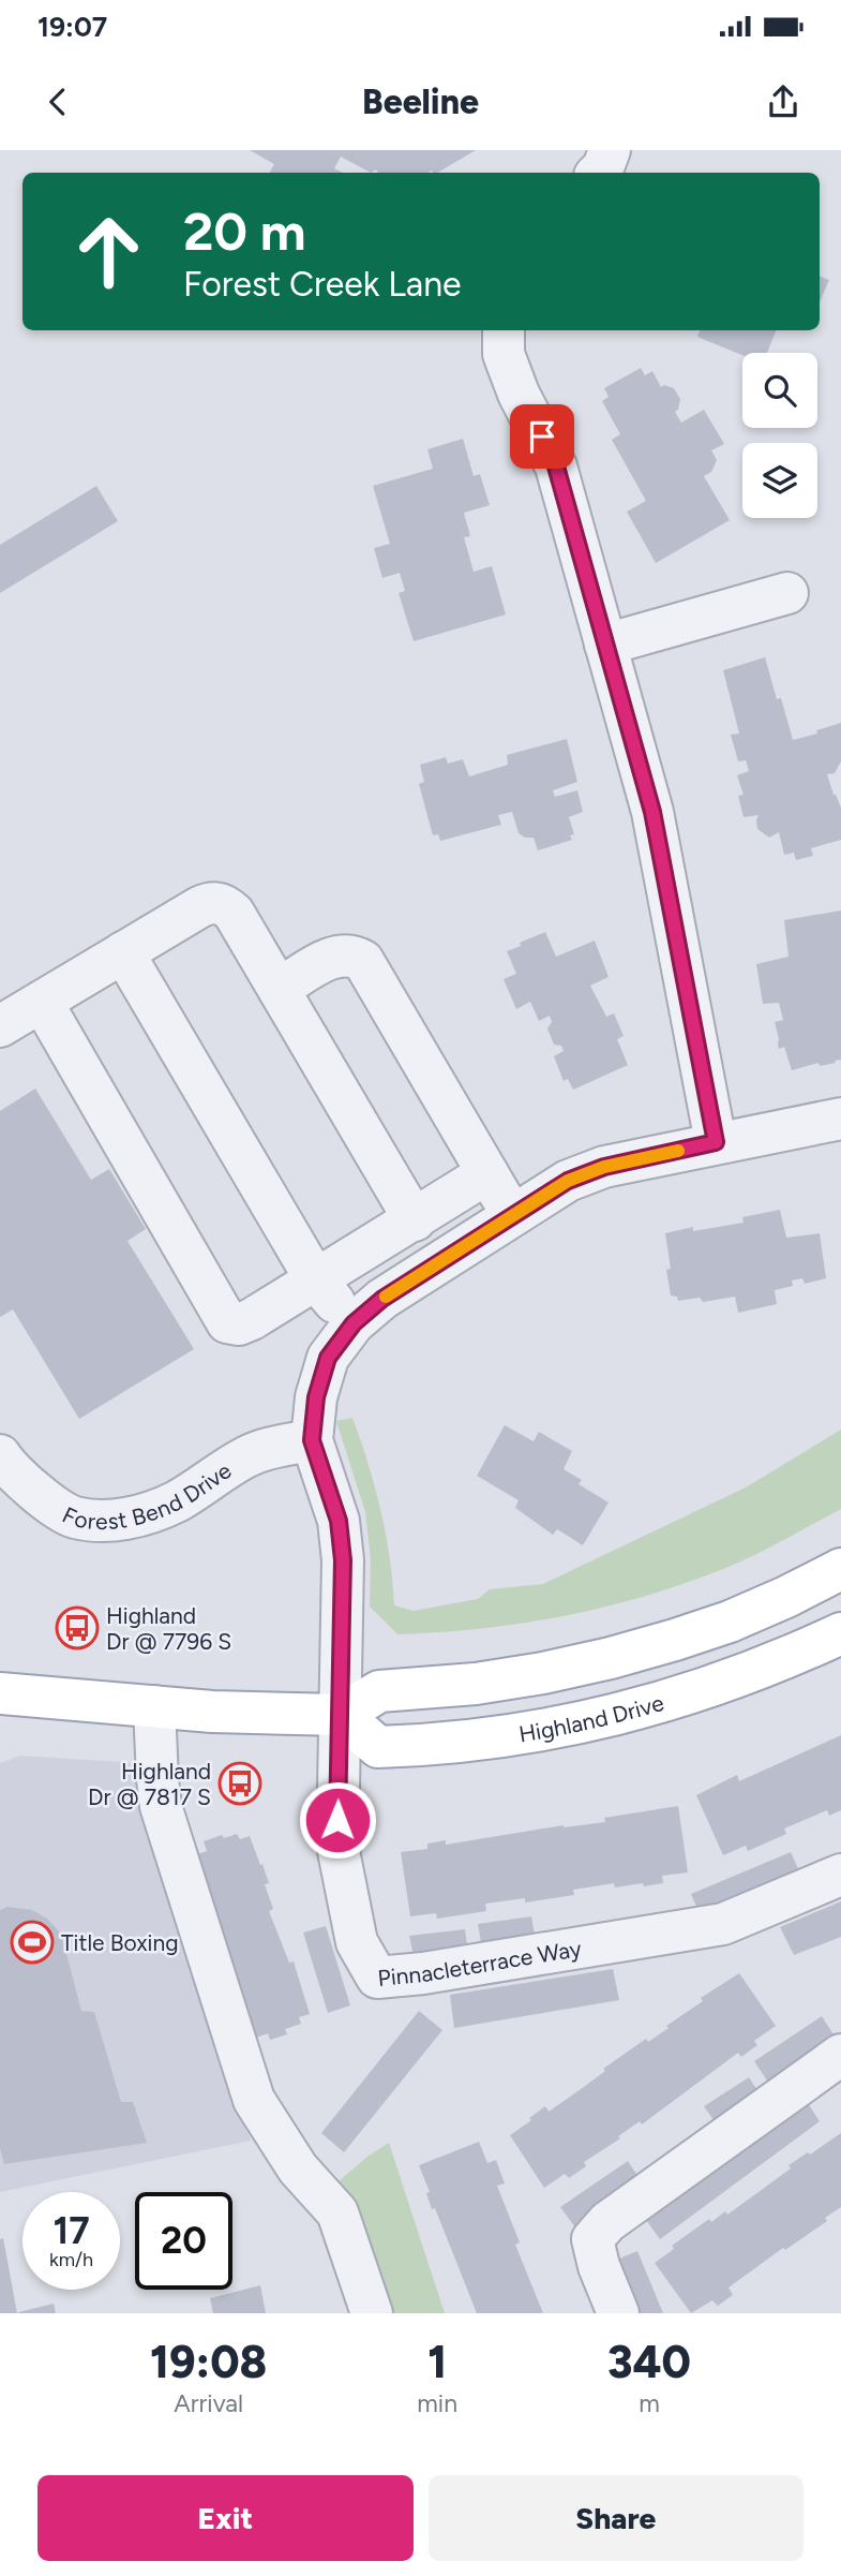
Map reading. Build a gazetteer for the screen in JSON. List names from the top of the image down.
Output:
{
  "streets": {
    "main road": ["Highland Drive"],
    "street": ["Forest Bend Drive", "Pinnacleterrace Way"]
  },
  "crossings": [
    ["Highland Drive", "Pinnacleterrace Way"]
  ],
  "places": {
    "bus stop": ["Highland Dr @ 7796 S", "Highland Dr @ 7817 S"],
    "sports": ["Title Boxing"]
  },
  "page": {
    "status": "19:07",
    "header": "Beeline",
    "turn": ["20 m", "Forest Creek Lane"],
    "speed": "17 km/h",
    "limit": "20",
    "eta": [
      "19:08",
      "Arrival",
      "1",
      "min",
      "340",
      "m"
    ],
    "buttons": ["Exit", "Share"]
  }
}
